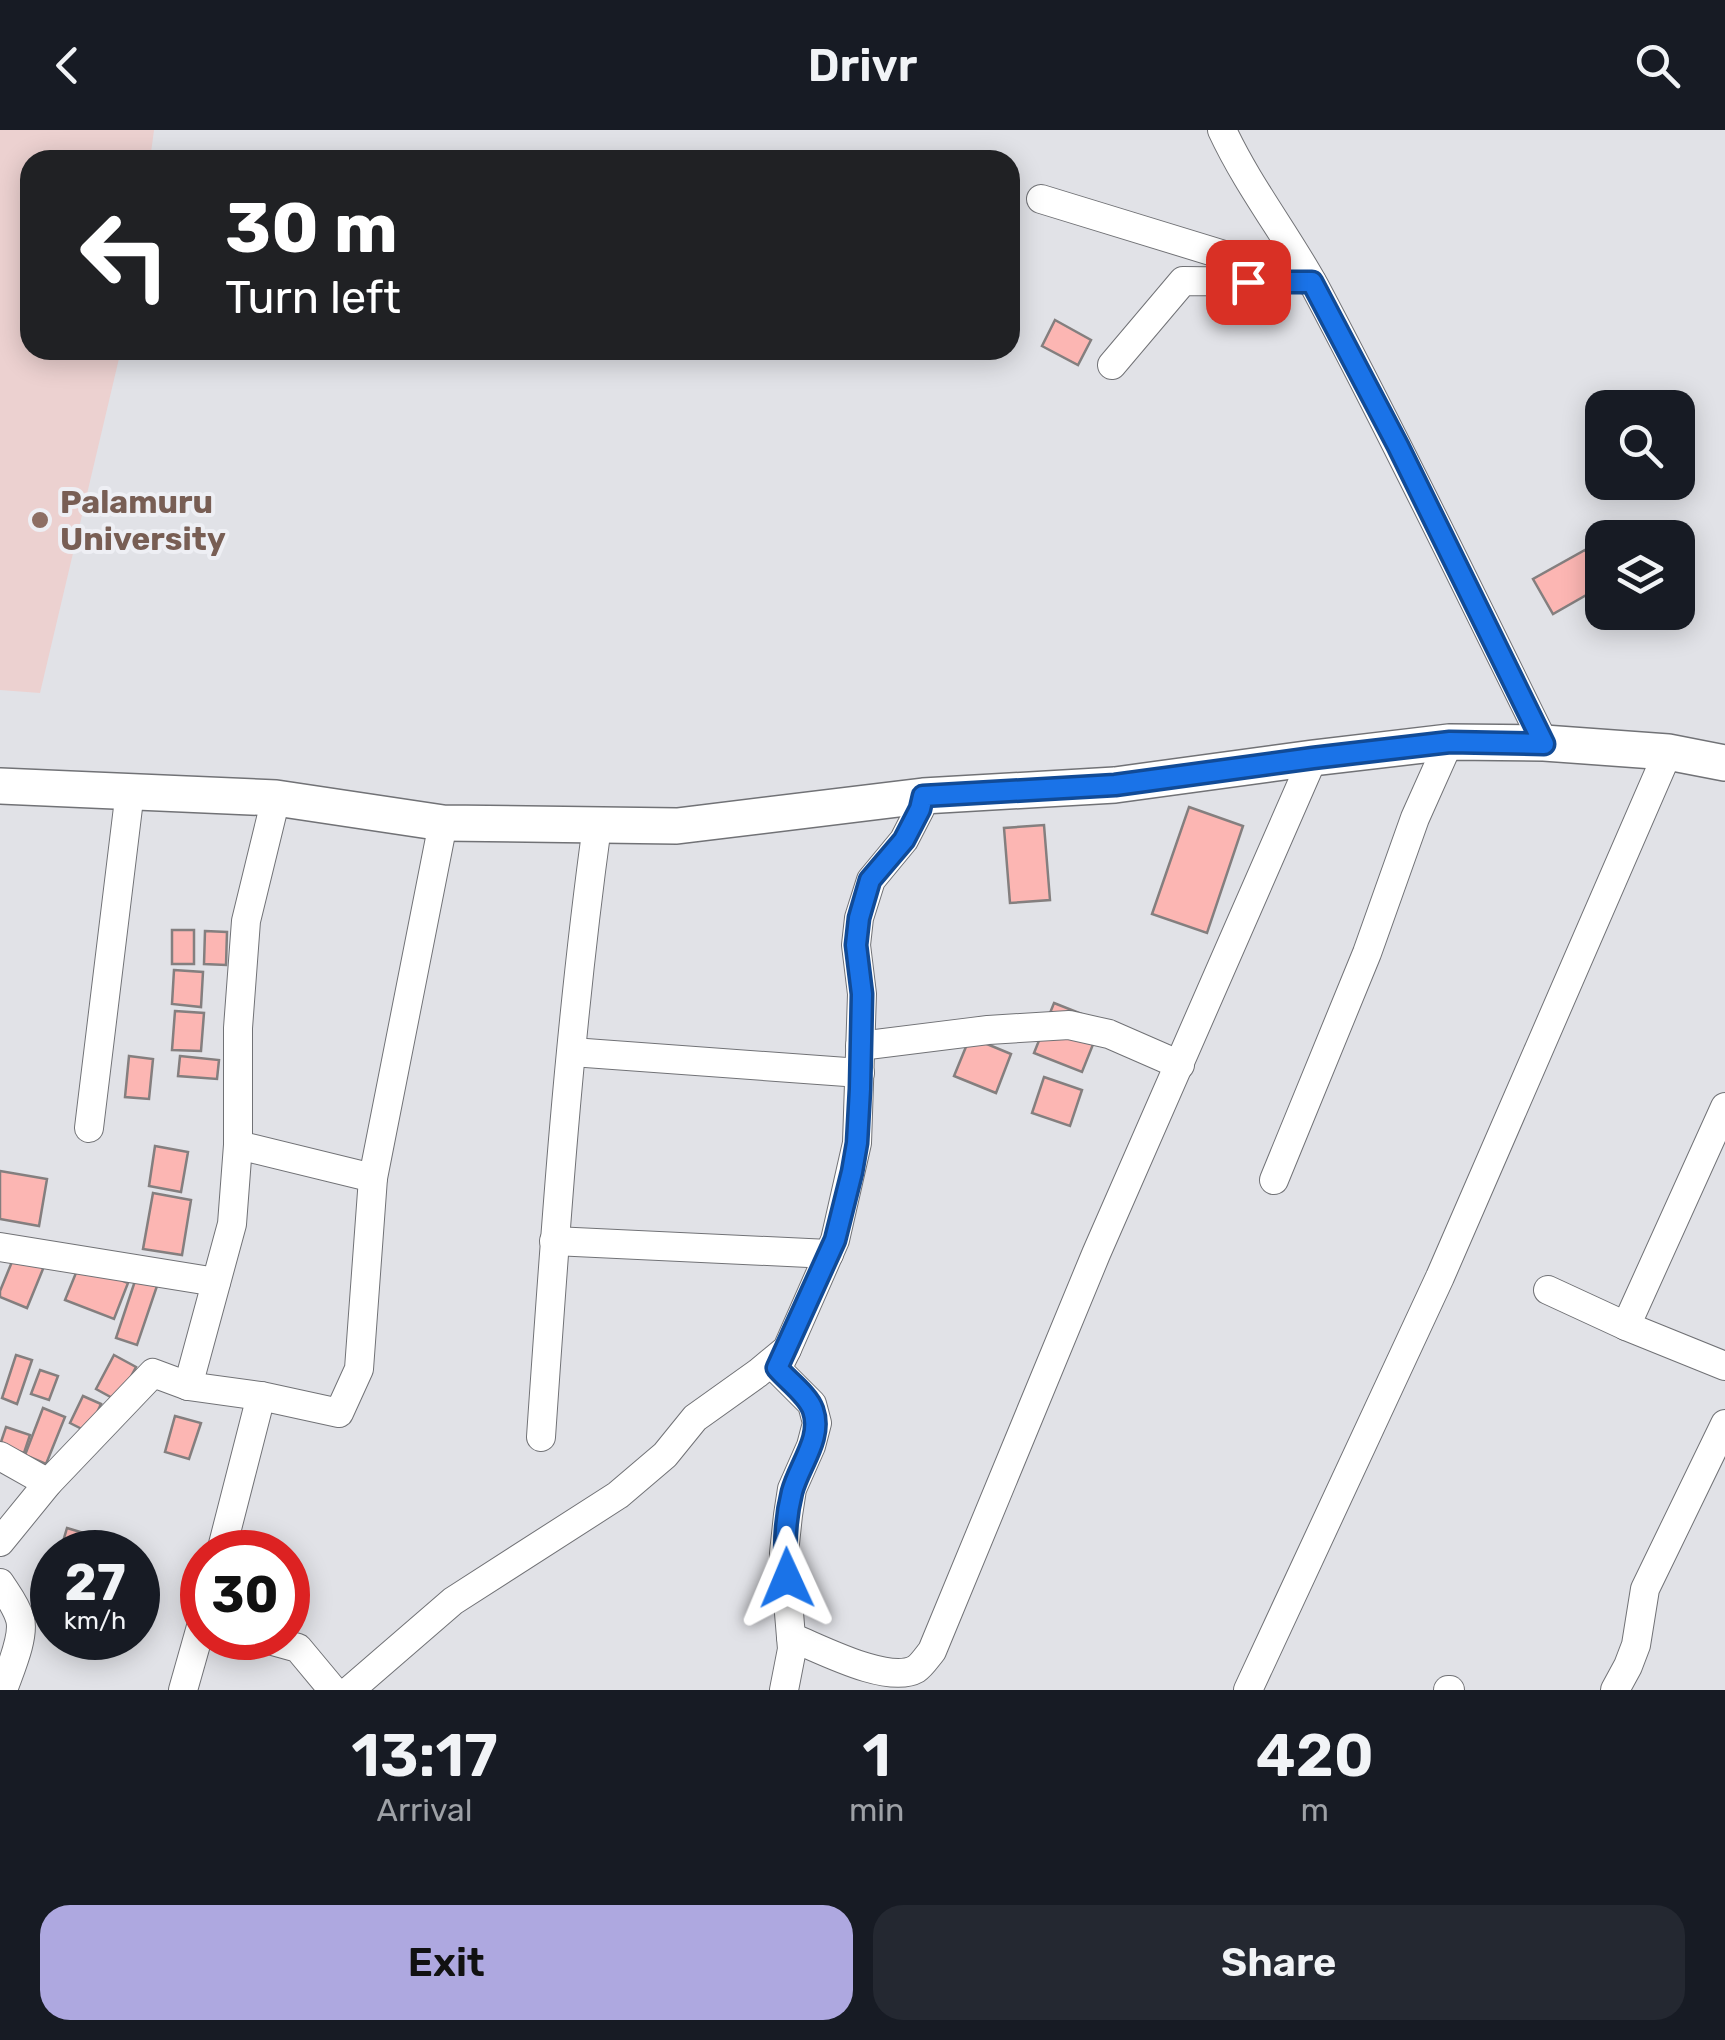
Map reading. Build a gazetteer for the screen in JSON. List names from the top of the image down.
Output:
{
  "places": ["Palamuru University"],
  "page": {
    "header": "Drivr",
    "turn": ["30 m", "Turn left"],
    "speed": "27 km/h",
    "limit": "30",
    "eta": [
      "13:17",
      "Arrival",
      "1",
      "min",
      "420",
      "m"
    ],
    "buttons": ["Exit", "Share"]
  }
}
